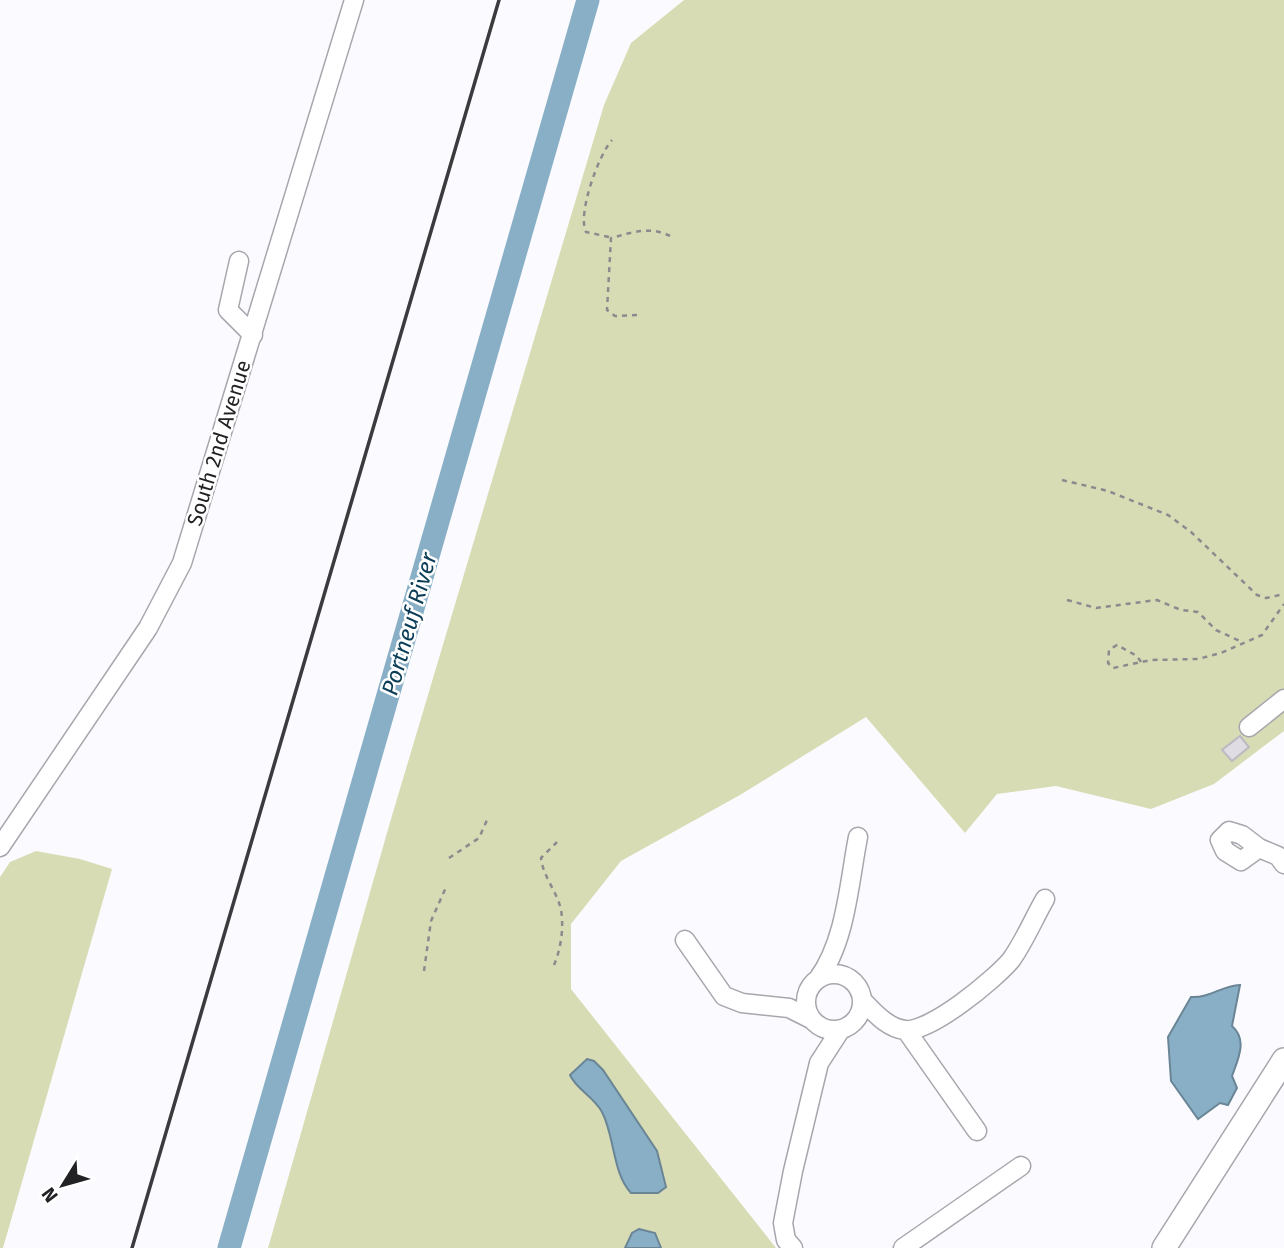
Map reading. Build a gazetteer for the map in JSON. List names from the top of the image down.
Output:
{
  "streets": {
    "street": ["South 2nd Avenue"]
  },
  "water": ["Portneuf River"],
  "north": "bottom left"
}
